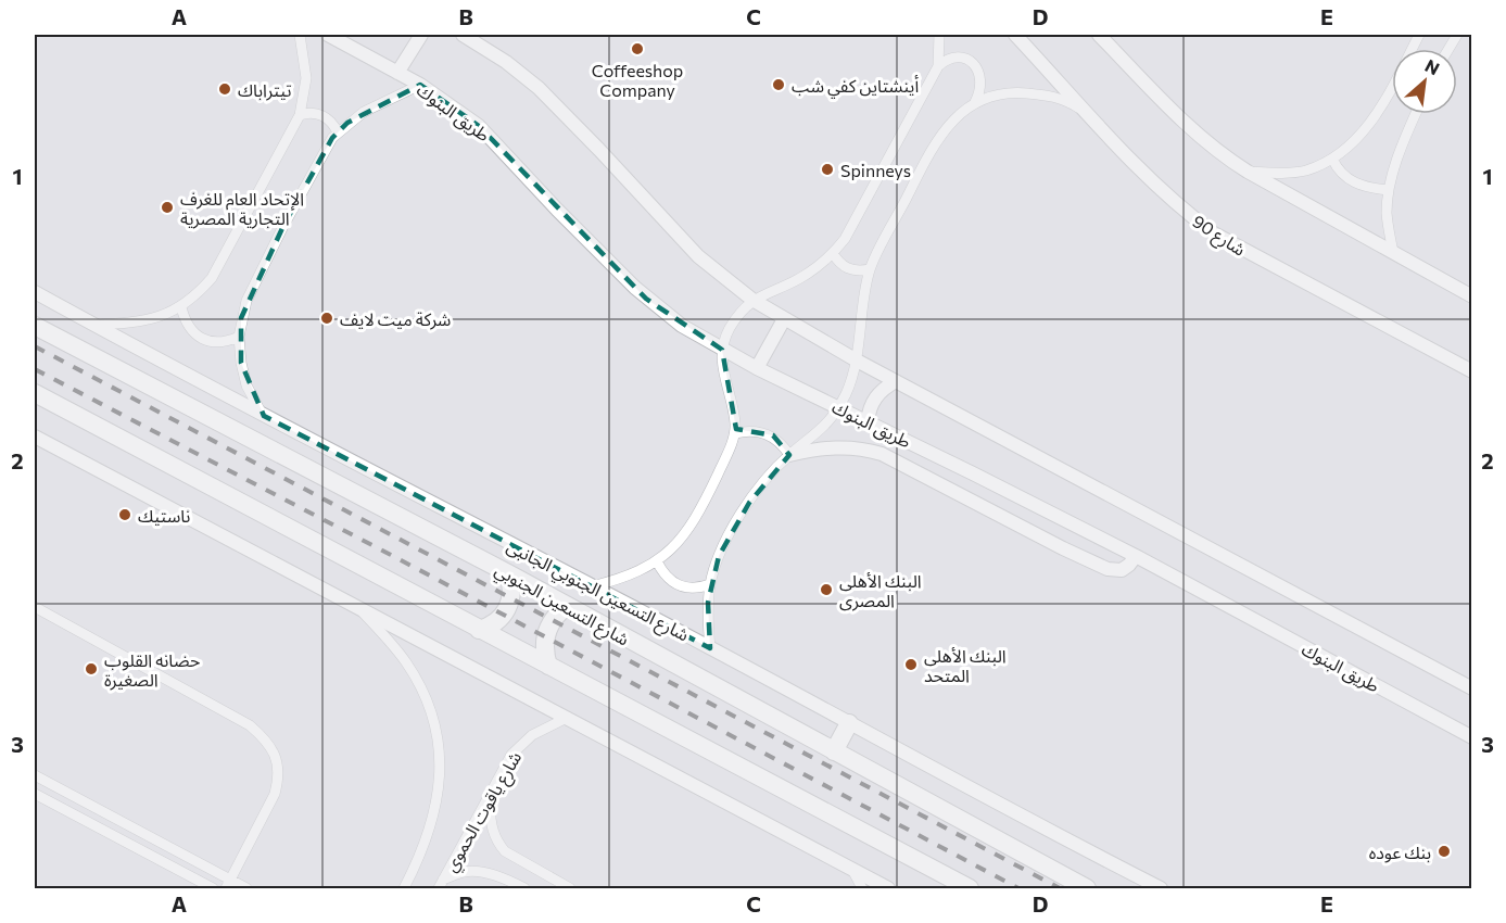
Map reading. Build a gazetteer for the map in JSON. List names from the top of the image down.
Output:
{
  "streets": {
    "highway": ["شارع التسعين الجنوبي"],
    "street": [
      "طريق البنوك",
      "شارع 90",
      "شارع التسعين الجنوبي الجانبى",
      "شارع ياقوت الحموي"
    ]
  },
  "places": [
    "Coffeeshop Company",
    "أينشتاين كفي شب",
    "تيتراباك",
    "Spinneys",
    "الإتحاد العام للغرف التجارية المصرية",
    "شركة ميت لايف",
    "ناستيك",
    "البنك الأهلى المصرى",
    "البنك الأهلى المتحد",
    "حضانه القلوب الصغيرة",
    "بنك عوده"
  ],
  "north": "top right",
  "grid": {
    "columns": [
      "A",
      "B",
      "C",
      "D",
      "E"
    ],
    "rows": ["1", "2", "3"]
  }
}
